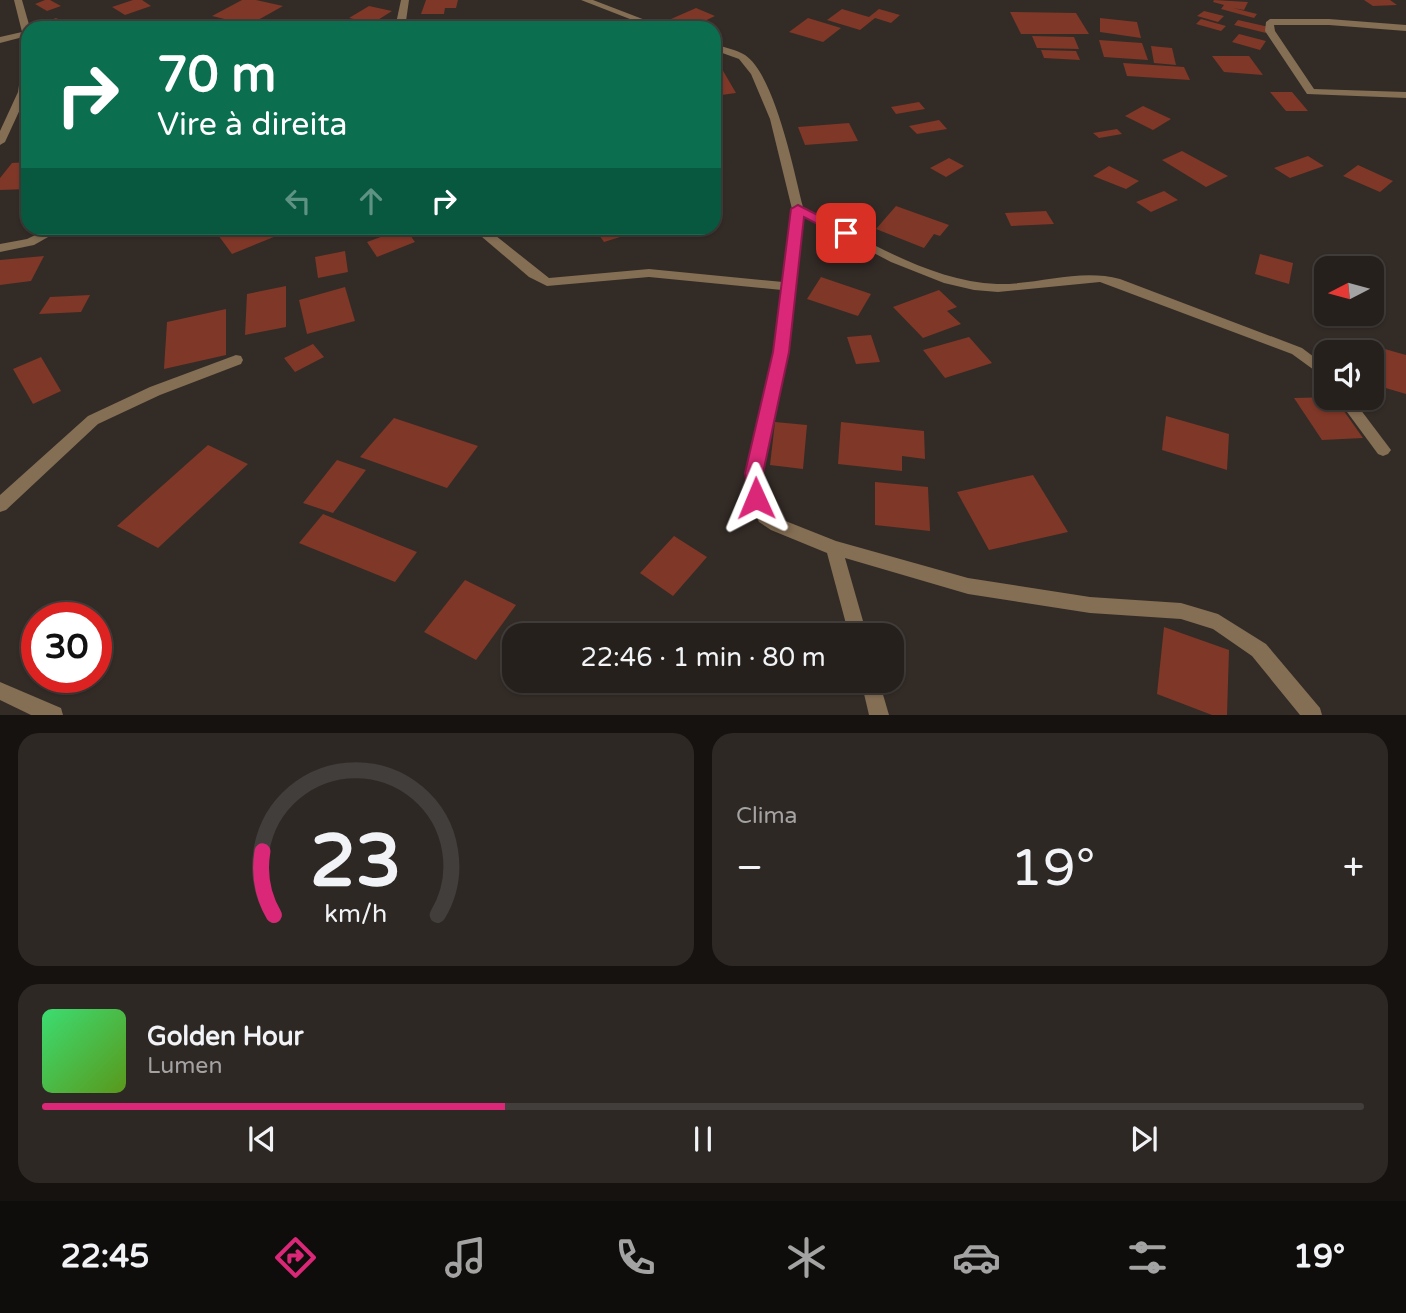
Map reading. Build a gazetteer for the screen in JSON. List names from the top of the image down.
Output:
{
  "north": "left",
  "page": {
    "turn": ["70 m", "Vire à direita"],
    "limit": "30",
    "trip": "22:46 · 1 min · 80 m",
    "tile": "Clima",
    "heat": ["−", "19°", "+"],
    "song": ["Golden Hour", "Lumen"],
    "tabs": ["22:45", "19°"],
    "gauge": ["23", "km/h"]
  }
}
